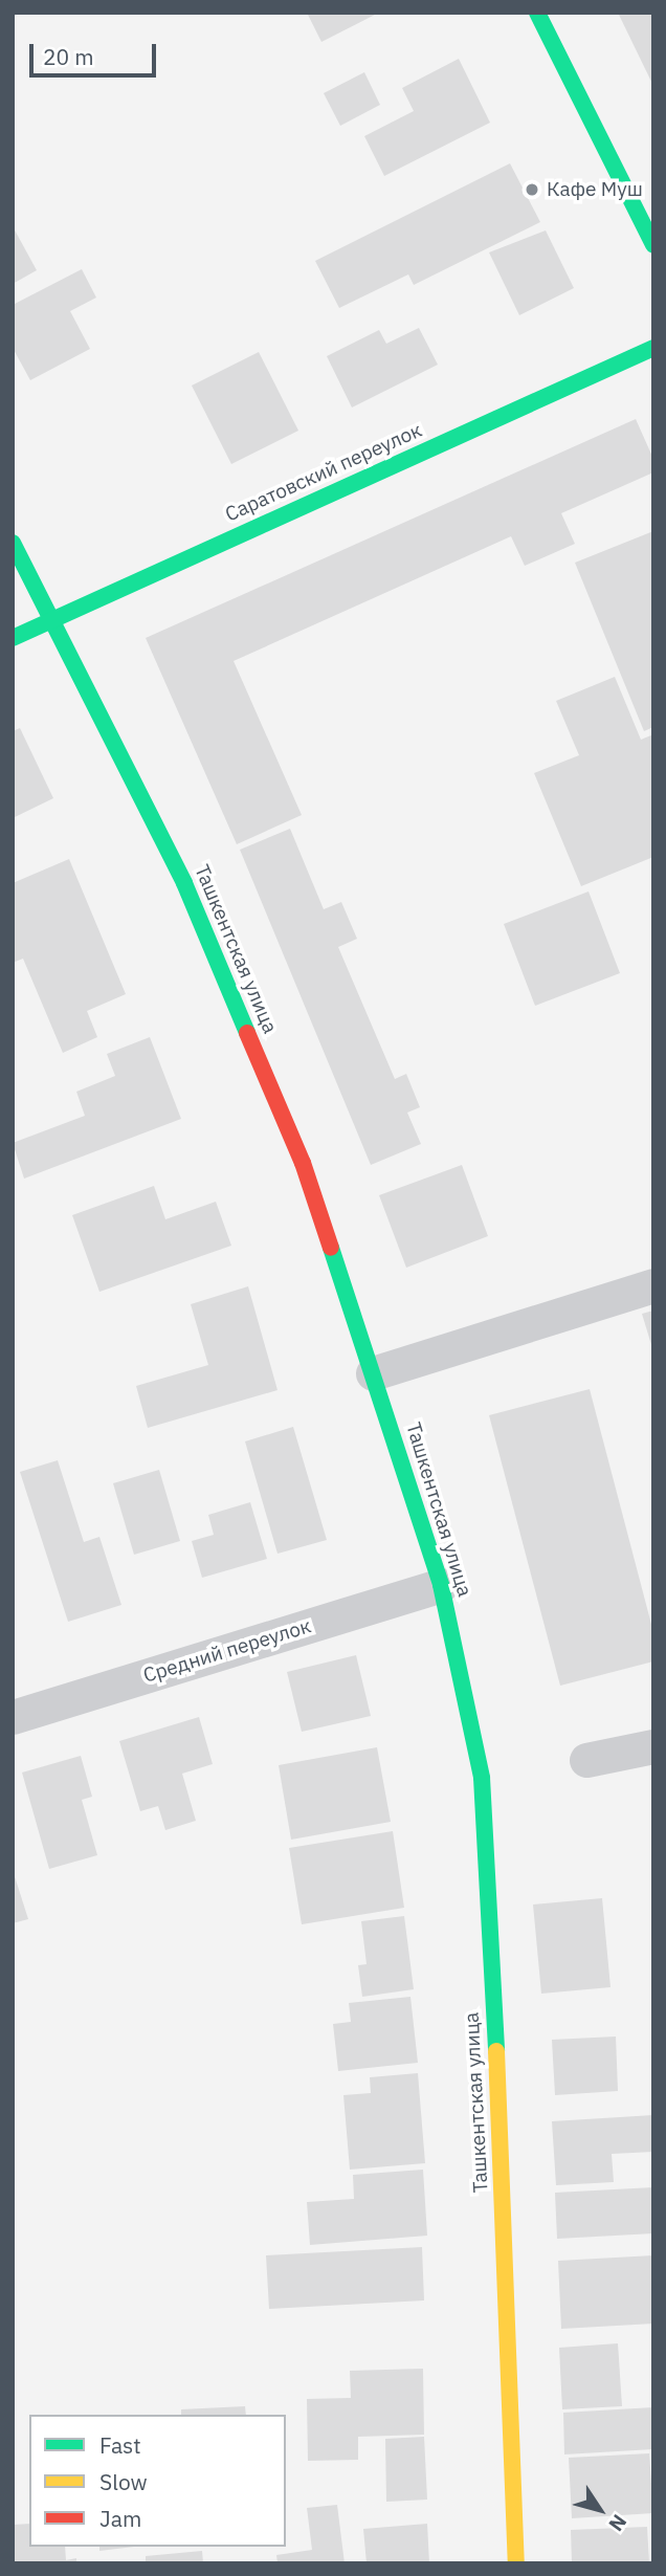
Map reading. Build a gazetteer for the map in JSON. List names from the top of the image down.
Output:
{
  "streets": {
    "street": ["Саратовский переулок", "Ташкентская улица", "Средний переулок"]
  },
  "crossings": [
    ["Саратовский переулок", "Ташкентская улица"],
    ["Ташкентская улица", "Средний переулок"]
  ],
  "places": ["Кафе Муш"],
  "legend": ["Fast", "Slow", "Jam"],
  "scale_bar": "20 m",
  "north": "bottom right"
}
